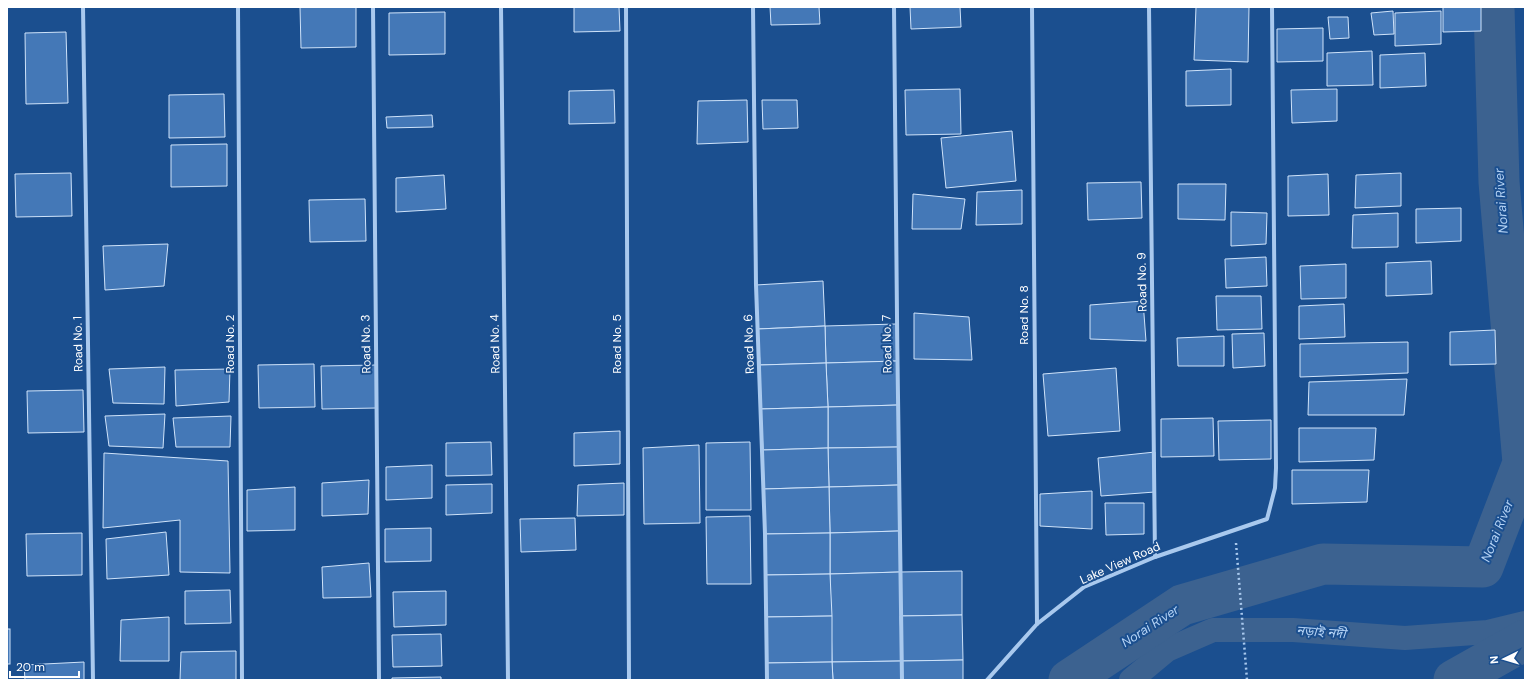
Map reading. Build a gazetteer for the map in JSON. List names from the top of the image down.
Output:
{
  "streets": {
    "street": [
      "Road No. 9",
      "Road No. 8",
      "Road No. 1",
      "Road No. 2",
      "Road No. 3",
      "Road No. 4",
      "Road No. 5",
      "Road No. 6",
      "Road No. 7",
      "Lake View Road"
    ]
  },
  "crossings": [
    ["Road No. 9", "Lake View Road"],
    ["Road No. 8", "Lake View Road"]
  ],
  "water": ["Norai River", "নড়াই নদী"],
  "scale_bar": "20 m",
  "north": "left"
}
